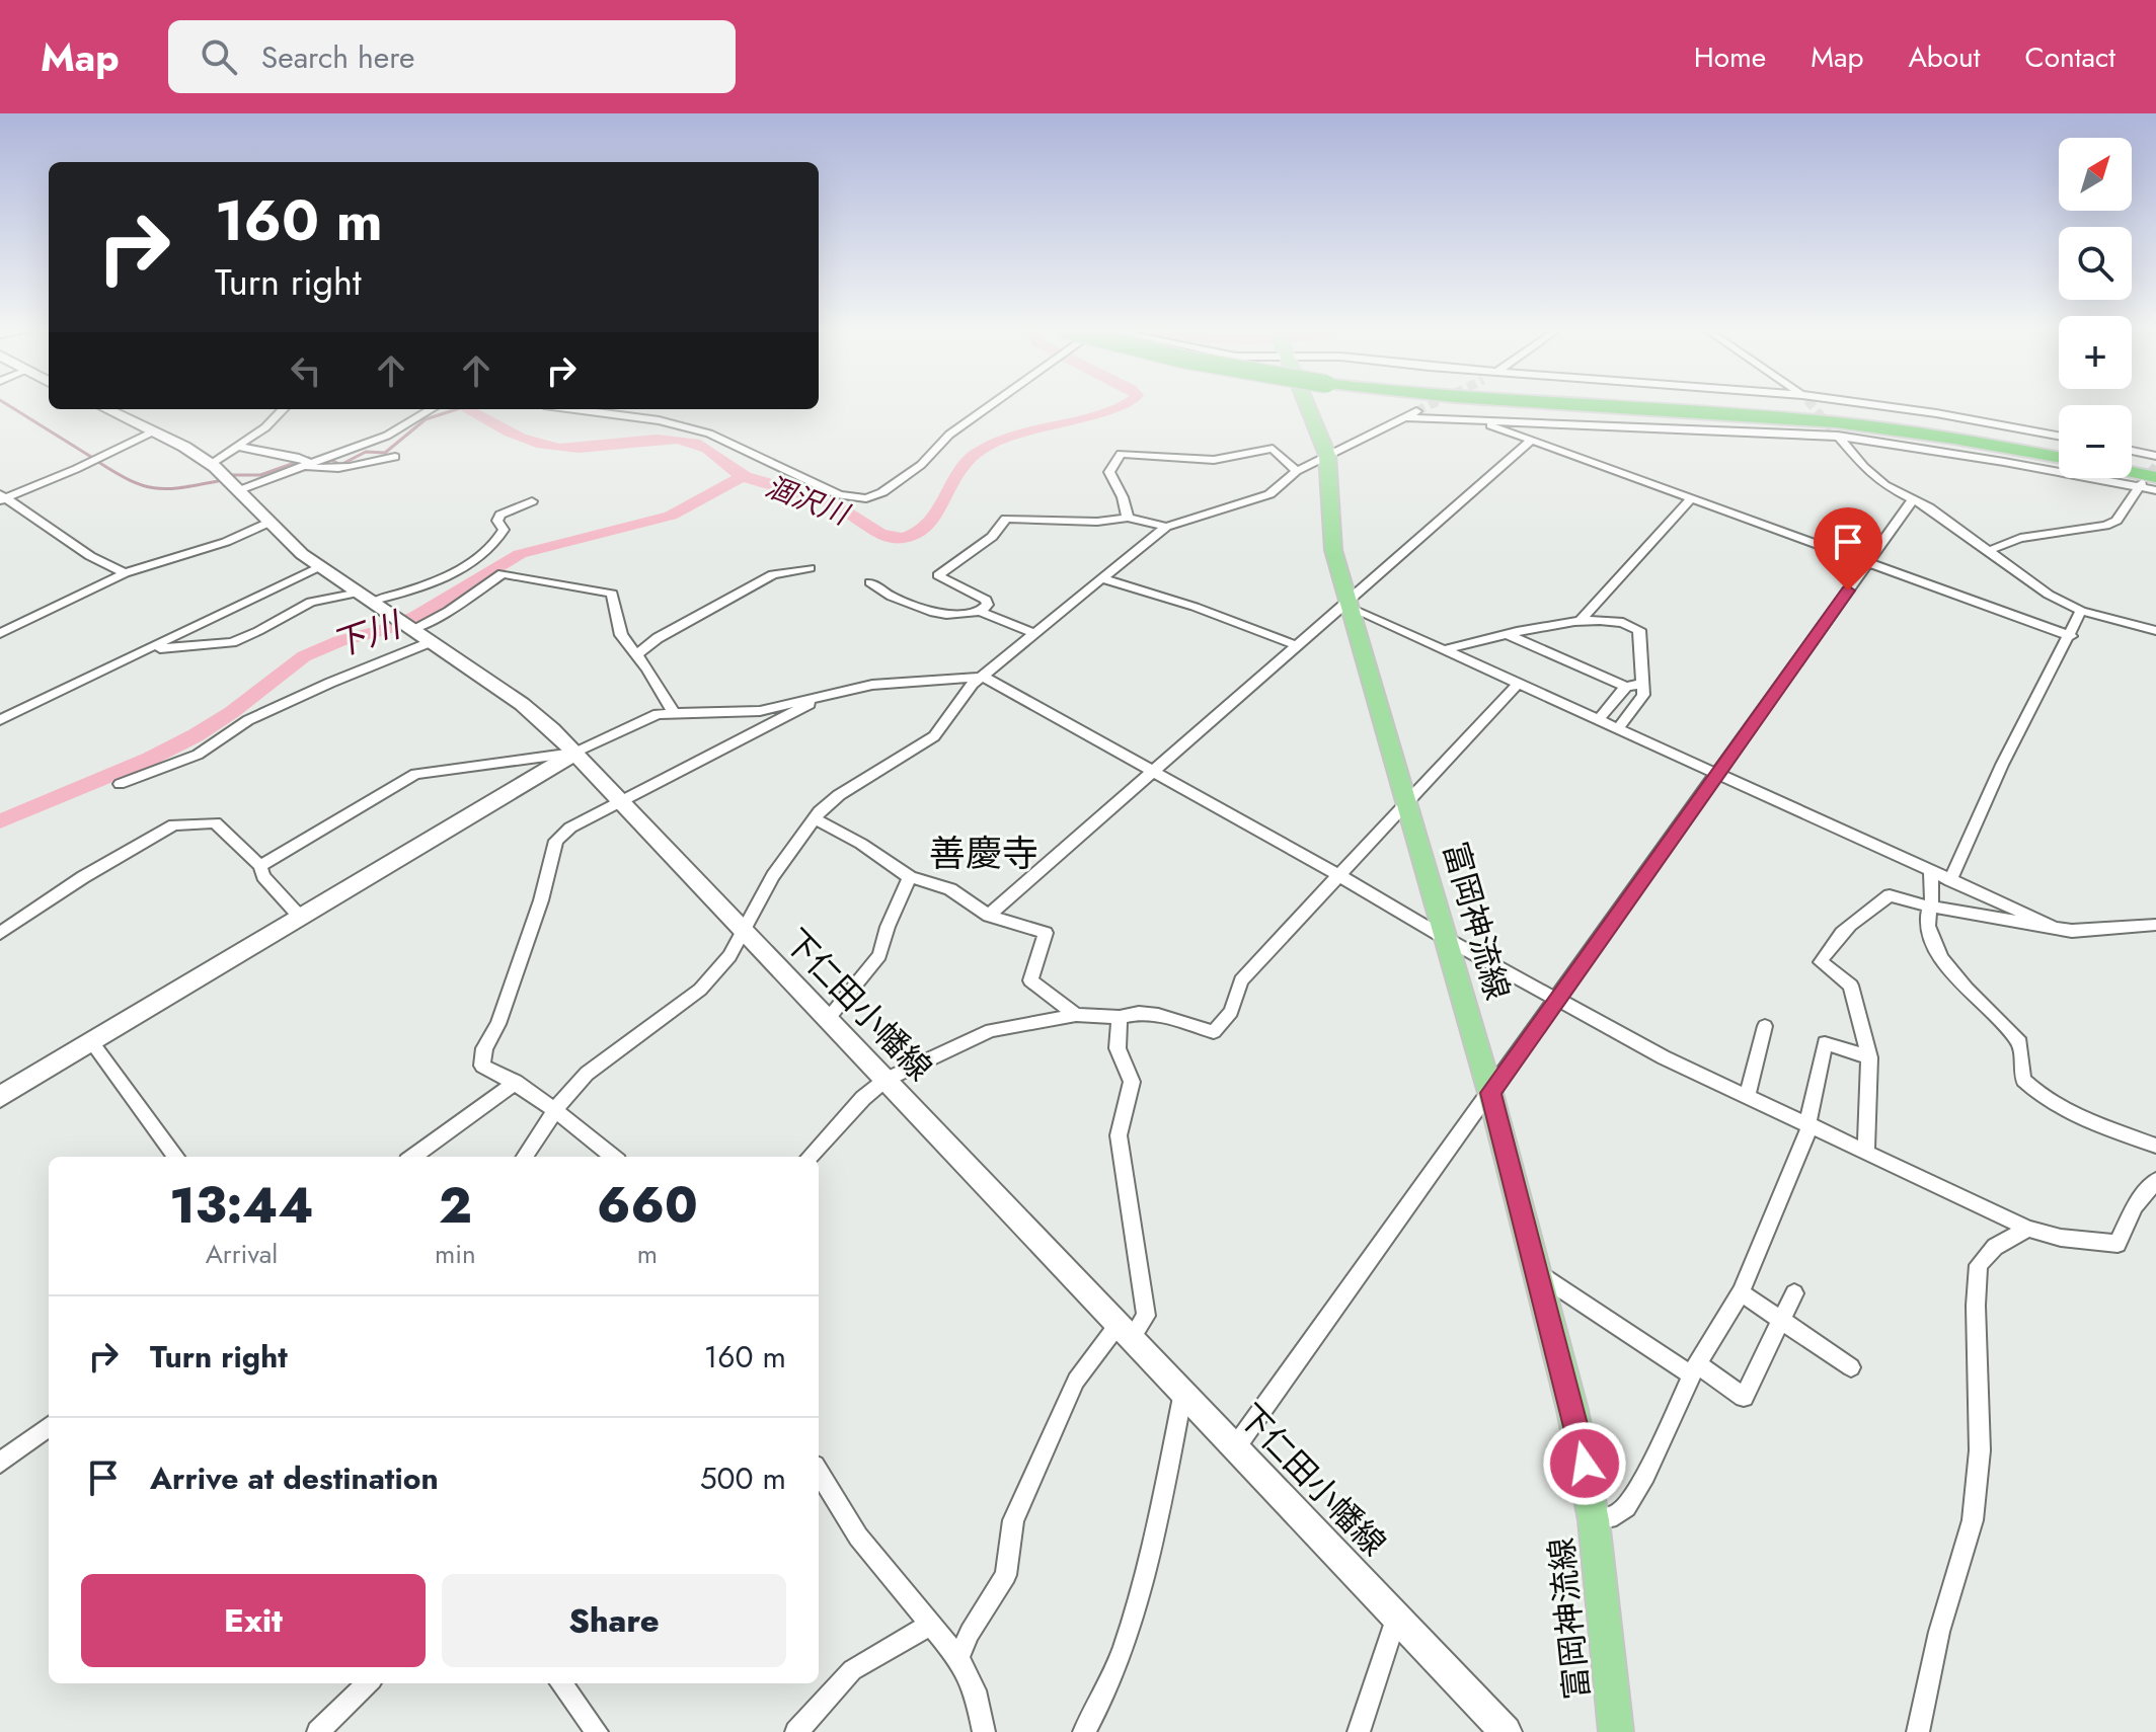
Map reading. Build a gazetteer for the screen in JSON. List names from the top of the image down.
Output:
{
  "streets": {
    "main road": ["富岡神流線", "下仁田小幡線"]
  },
  "districts": ["善慶寺"],
  "water": ["涸沢川", "下川"],
  "north": "top right",
  "page": {
    "header": "Map",
    "search": "Search here",
    "nav": [
      "Home",
      "Map",
      "About",
      "Contact"
    ],
    "map_buttons": ["+", "−"],
    "turn": ["160 m", "Turn right"],
    "eta": [
      "13:44",
      "Arrival",
      "2",
      "min",
      "660",
      "m"
    ],
    "list": [
      {
        "name": "Turn right",
        "value": "160 m"
      },
      {
        "name": "Arrive at destination",
        "value": "500 m"
      }
    ],
    "buttons": ["Exit", "Share"]
  }
}
